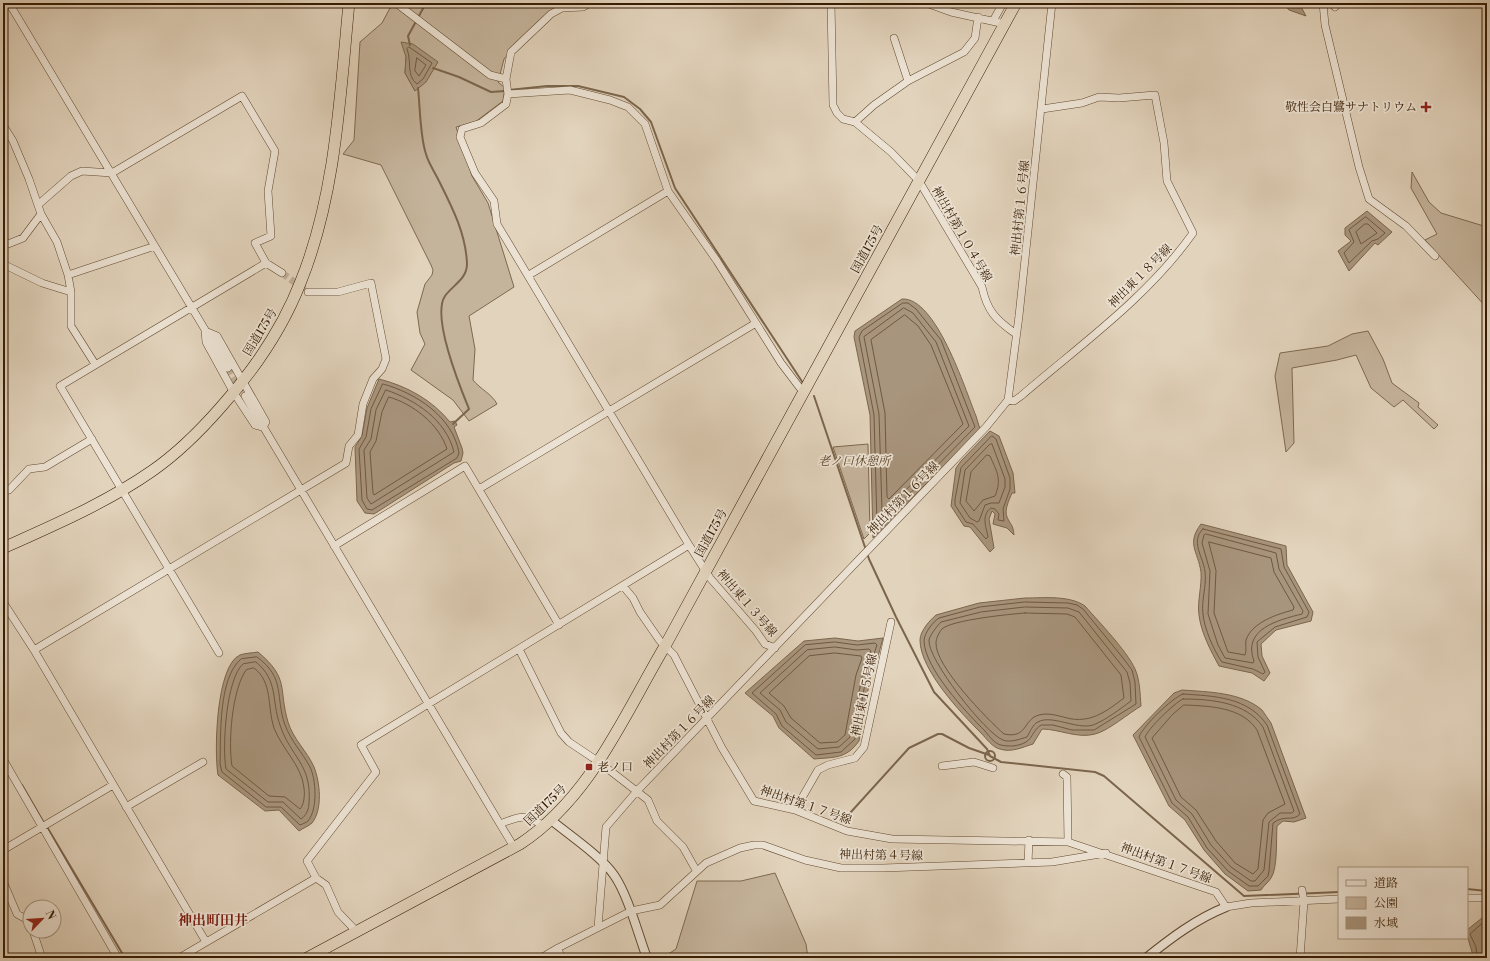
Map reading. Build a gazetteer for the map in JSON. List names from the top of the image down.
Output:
{
  "streets": {
    "highway": ["国道175号"],
    "street": [
      "神出村第１６号線",
      "神出村第１０４号線",
      "神出東１８号線",
      "神出東１３号線",
      "神出東１５号線",
      "神出村第１７号線",
      "神出村第４号線"
    ]
  },
  "crossings": [
    ["神出村第１６号線", "神出村第１０４号線"],
    ["神出村第１６号線", "神出東１８号線"],
    ["神出村第１６号線", "神出東１３号線"],
    ["神出村第１６号線", "神出村第１７号線"],
    ["神出村第１６号線", "神出村第４号線"],
    ["神出村第１０４号線", "国道175号"],
    ["国道175号", "神出東１３号線"],
    ["国道175号", "神出村第１７号線"],
    ["神出東１５号線", "神出村第１７号線"],
    ["神出村第１７号線", "神出村第４号線"]
  ],
  "districts": ["神出町田井"],
  "parks": ["老ノ口休憩所"],
  "places": {
    "health": ["敬性会白鷺サナトリウム"],
    "transit": ["老ノ口"]
  },
  "legend": ["道路", "公園", "水域"],
  "north": "top right"
}
